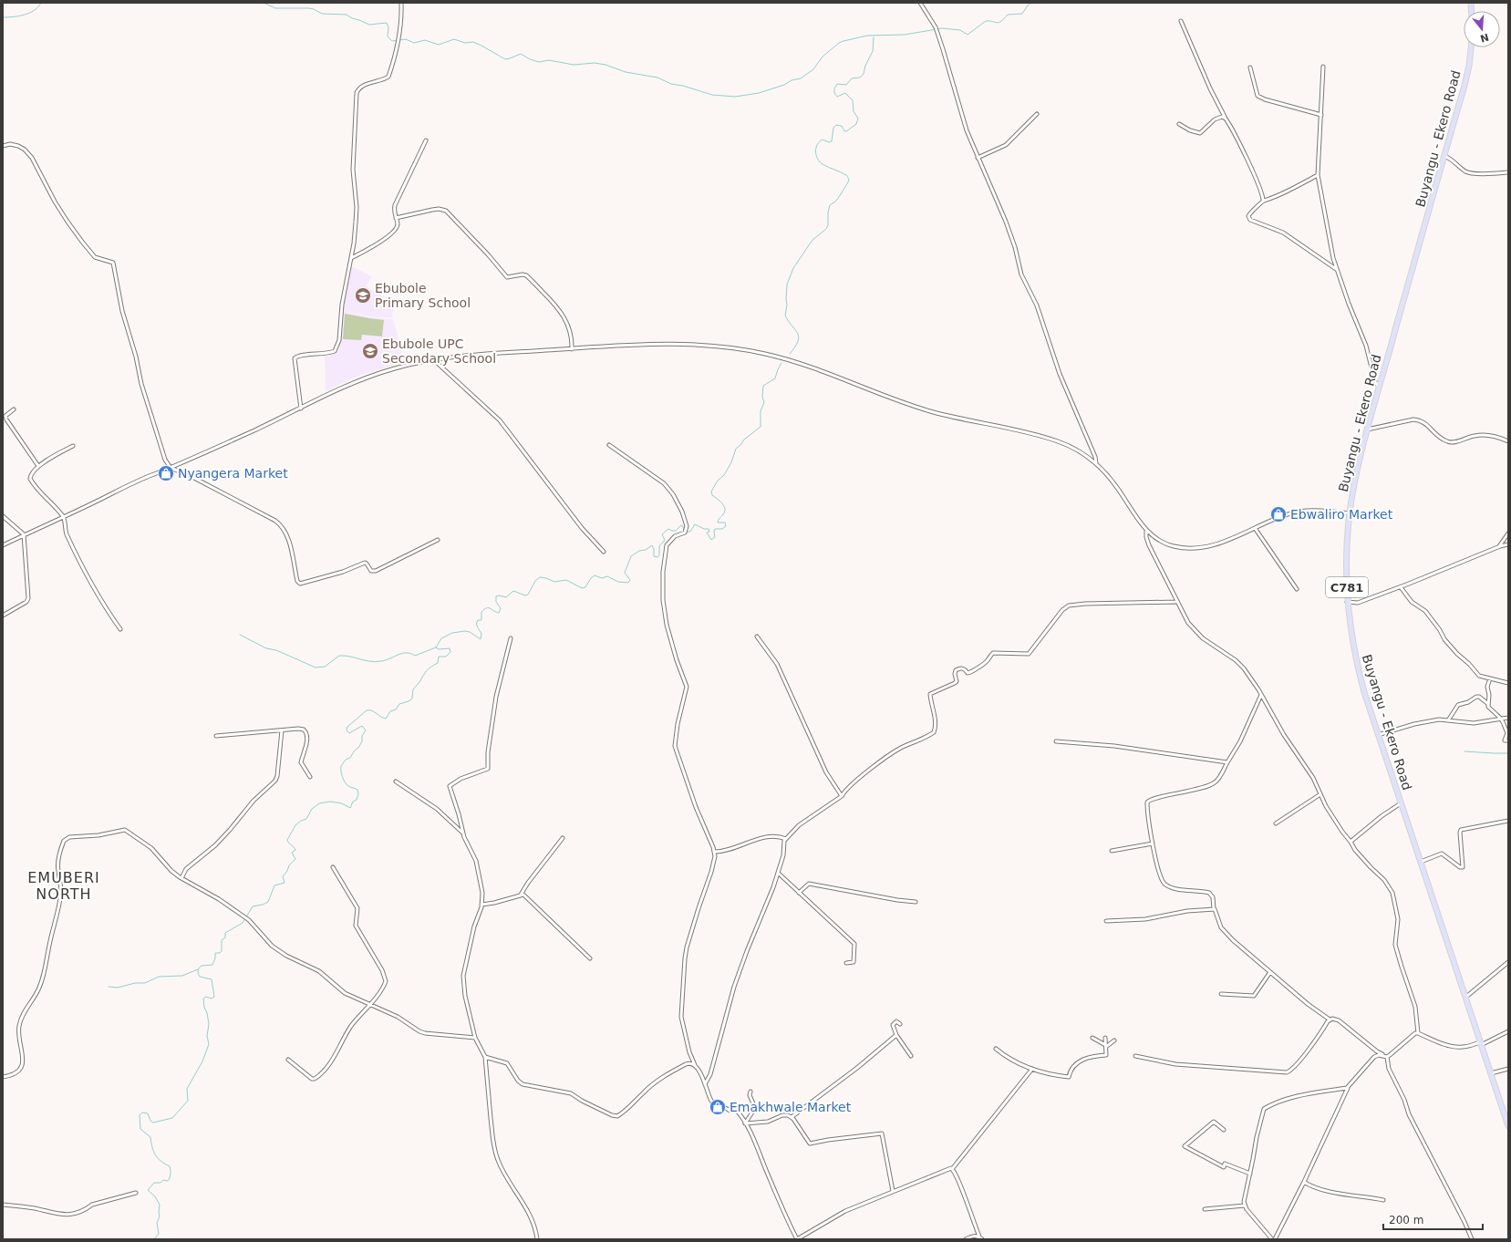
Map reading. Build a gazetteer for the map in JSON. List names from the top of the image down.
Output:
{
  "streets": {
    "main road": ["Buyangu - Ekero Road", "C781"]
  },
  "districts": ["EMUBERI NORTH"],
  "places": {
    "school or university": ["Ebubole Primary School", "Ebubole UPC Secondary School"],
    "shop": ["Nyangera Market", "Ebwaliro Market", "Emakhwale Market"]
  },
  "scale_bar": "200 m",
  "north": "bottom"
}
